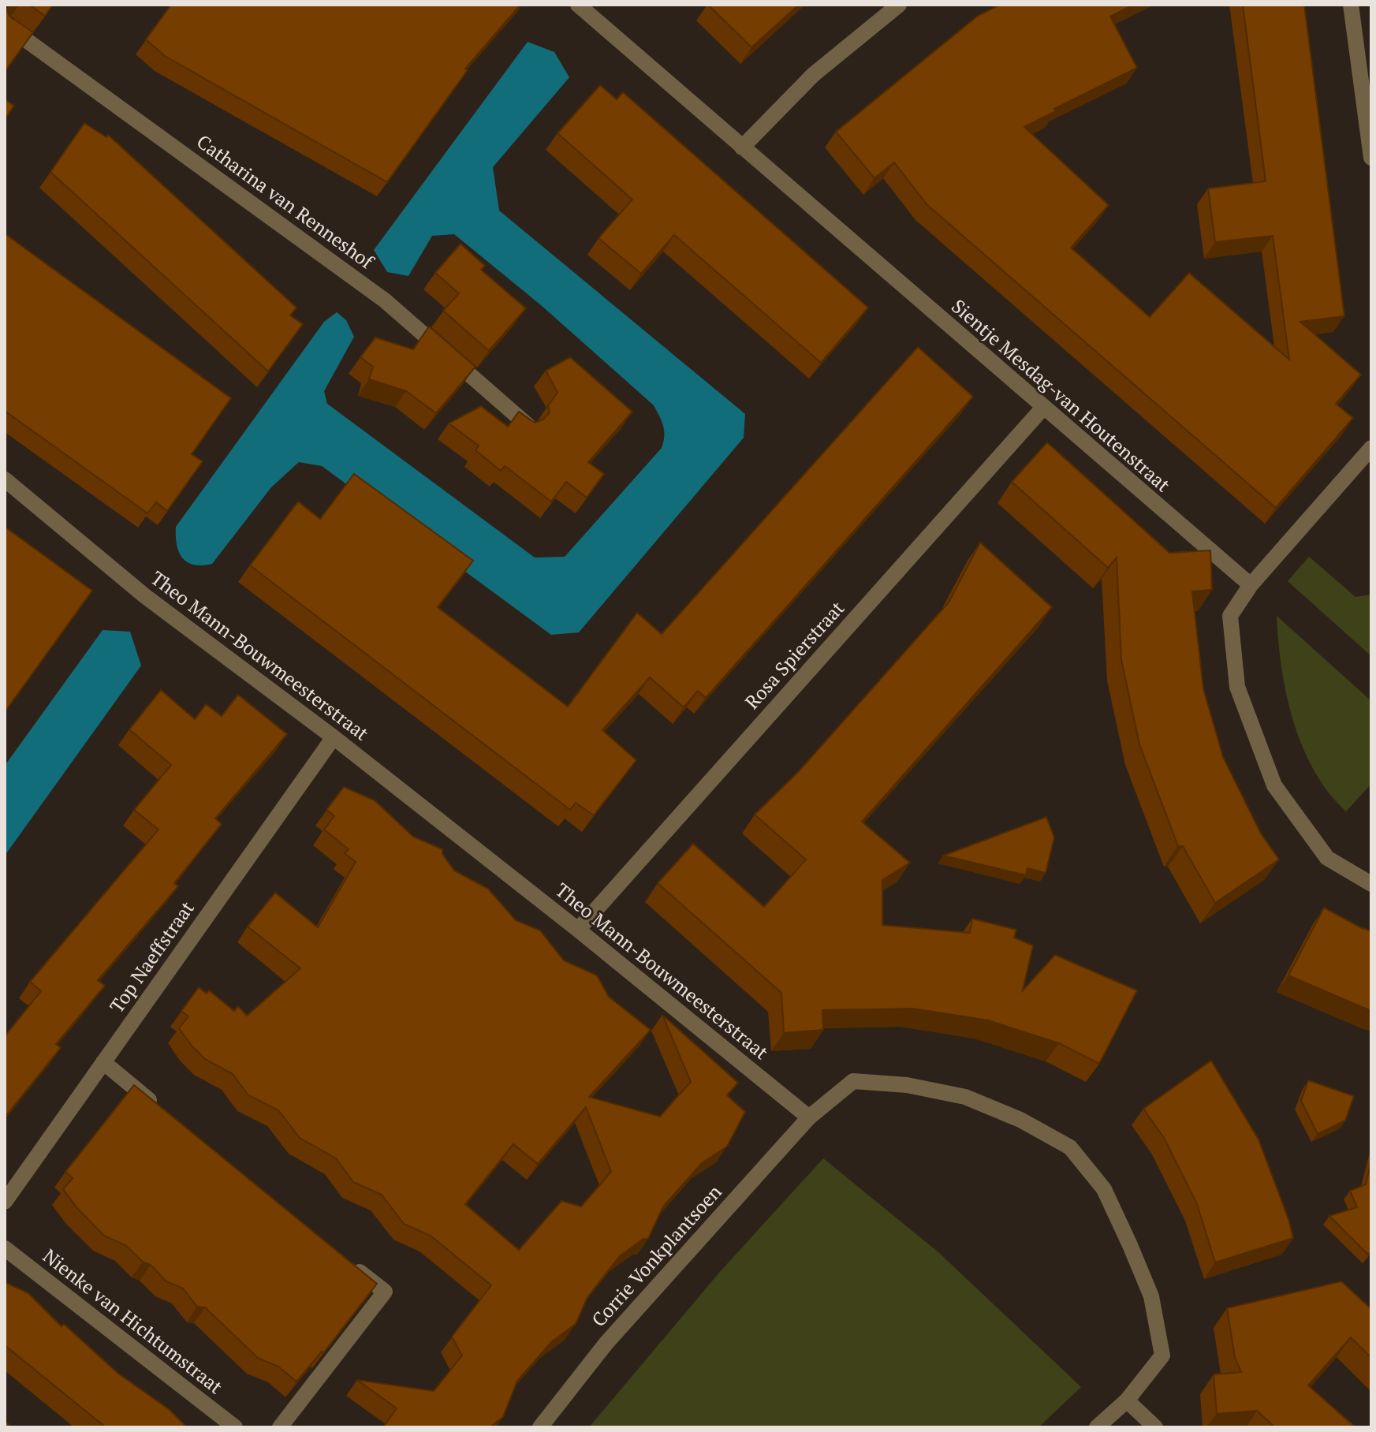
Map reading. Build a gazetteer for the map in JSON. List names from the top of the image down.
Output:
{
  "streets": {
    "street": [
      "Catharina van Renneshof",
      "Sientje Mesdag-van Houtenstraat",
      "Rosa Spierstraat",
      "Theo Mann-Bouwmeesterstraat",
      "Top Naeffstraat",
      "Corrie Vonkplantsoen",
      "Nienke van Hichtumstraat"
    ]
  },
  "crossings": [
    ["Sientje Mesdag-van Houtenstraat", "Rosa Spierstraat"],
    ["Rosa Spierstraat", "Theo Mann-Bouwmeesterstraat"],
    ["Theo Mann-Bouwmeesterstraat", "Top Naeffstraat"],
    ["Theo Mann-Bouwmeesterstraat", "Corrie Vonkplantsoen"]
  ]
}
